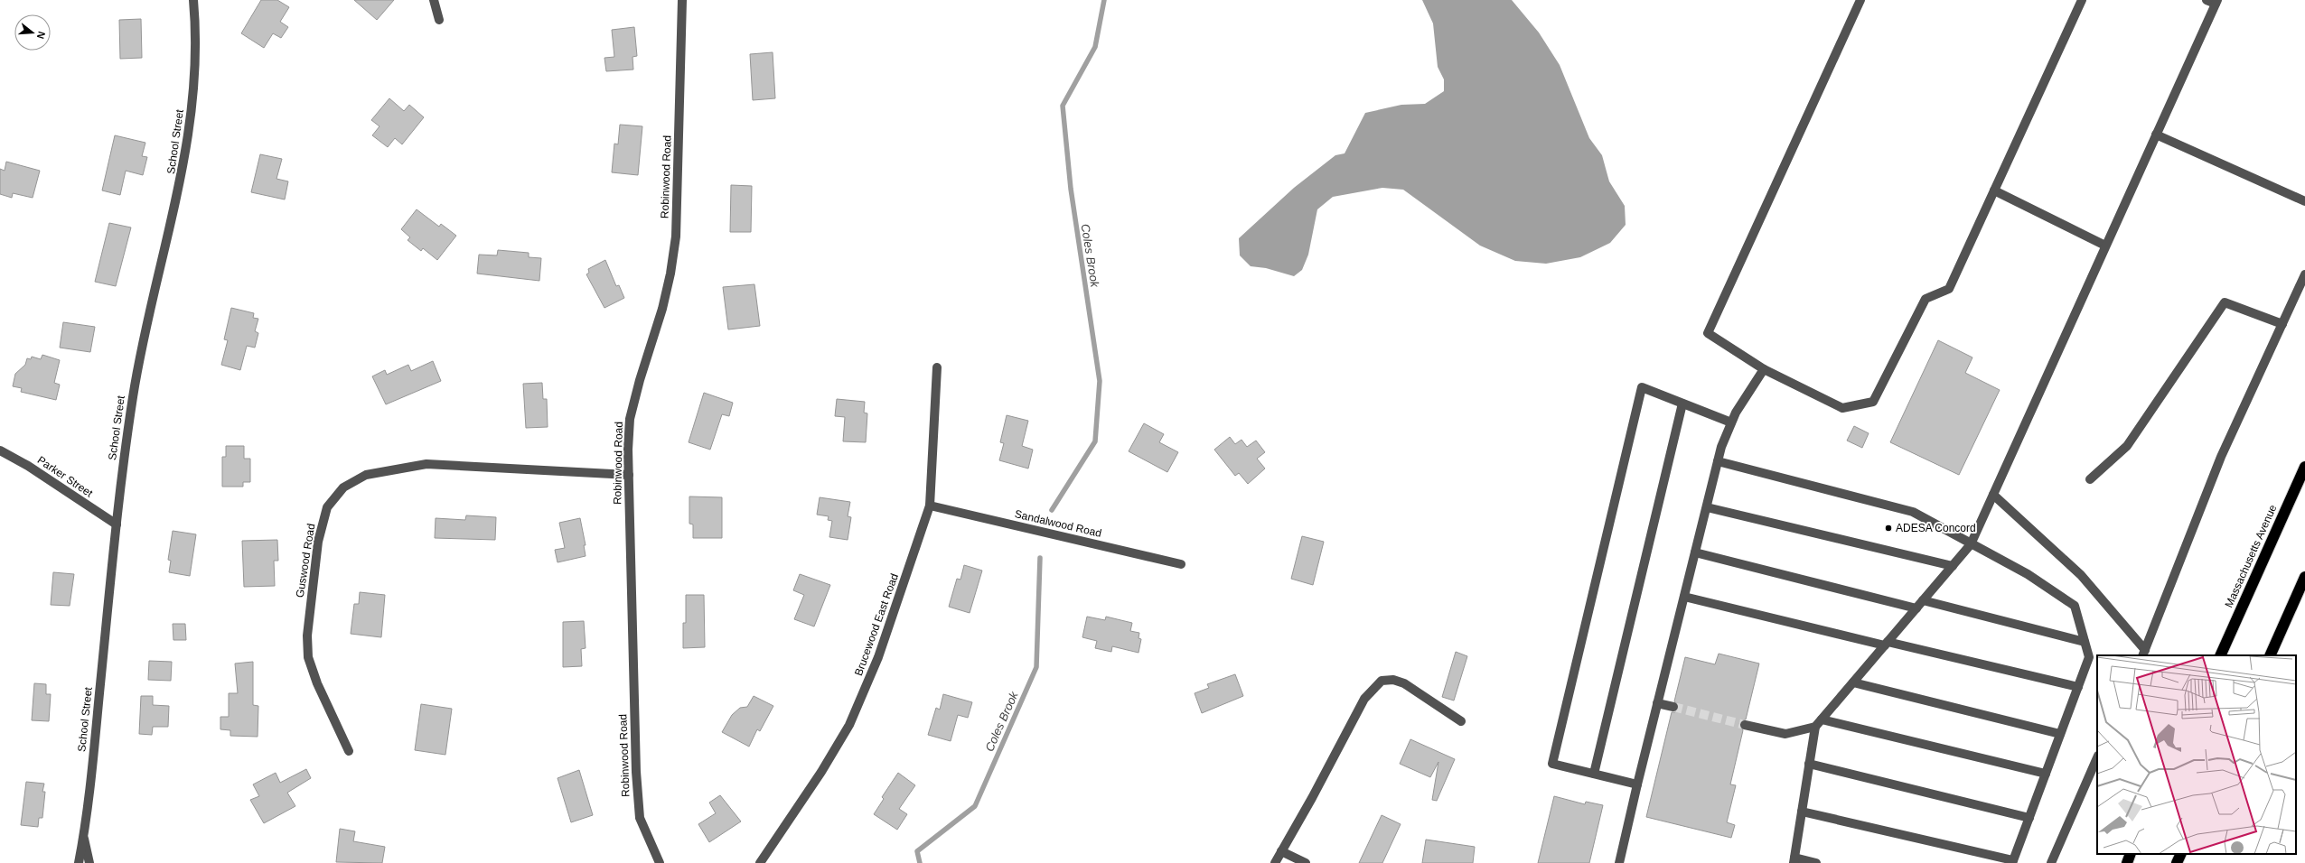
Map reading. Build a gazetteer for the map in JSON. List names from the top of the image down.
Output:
{
  "streets": {
    "highway": ["Massachusetts Avenue"],
    "street": [
      "School Street",
      "Robinwood Road",
      "Parker Street",
      "Sandalwood Road",
      "Guswood Road",
      "Brucewood East Road"
    ]
  },
  "crossings": [
    ["School Street", "Parker Street"],
    ["Robinwood Road", "Guswood Road"],
    ["Sandalwood Road", "Brucewood East Road"]
  ],
  "water": ["Coles Brook"],
  "places": ["ADESA Concord"],
  "north": "right"
}
